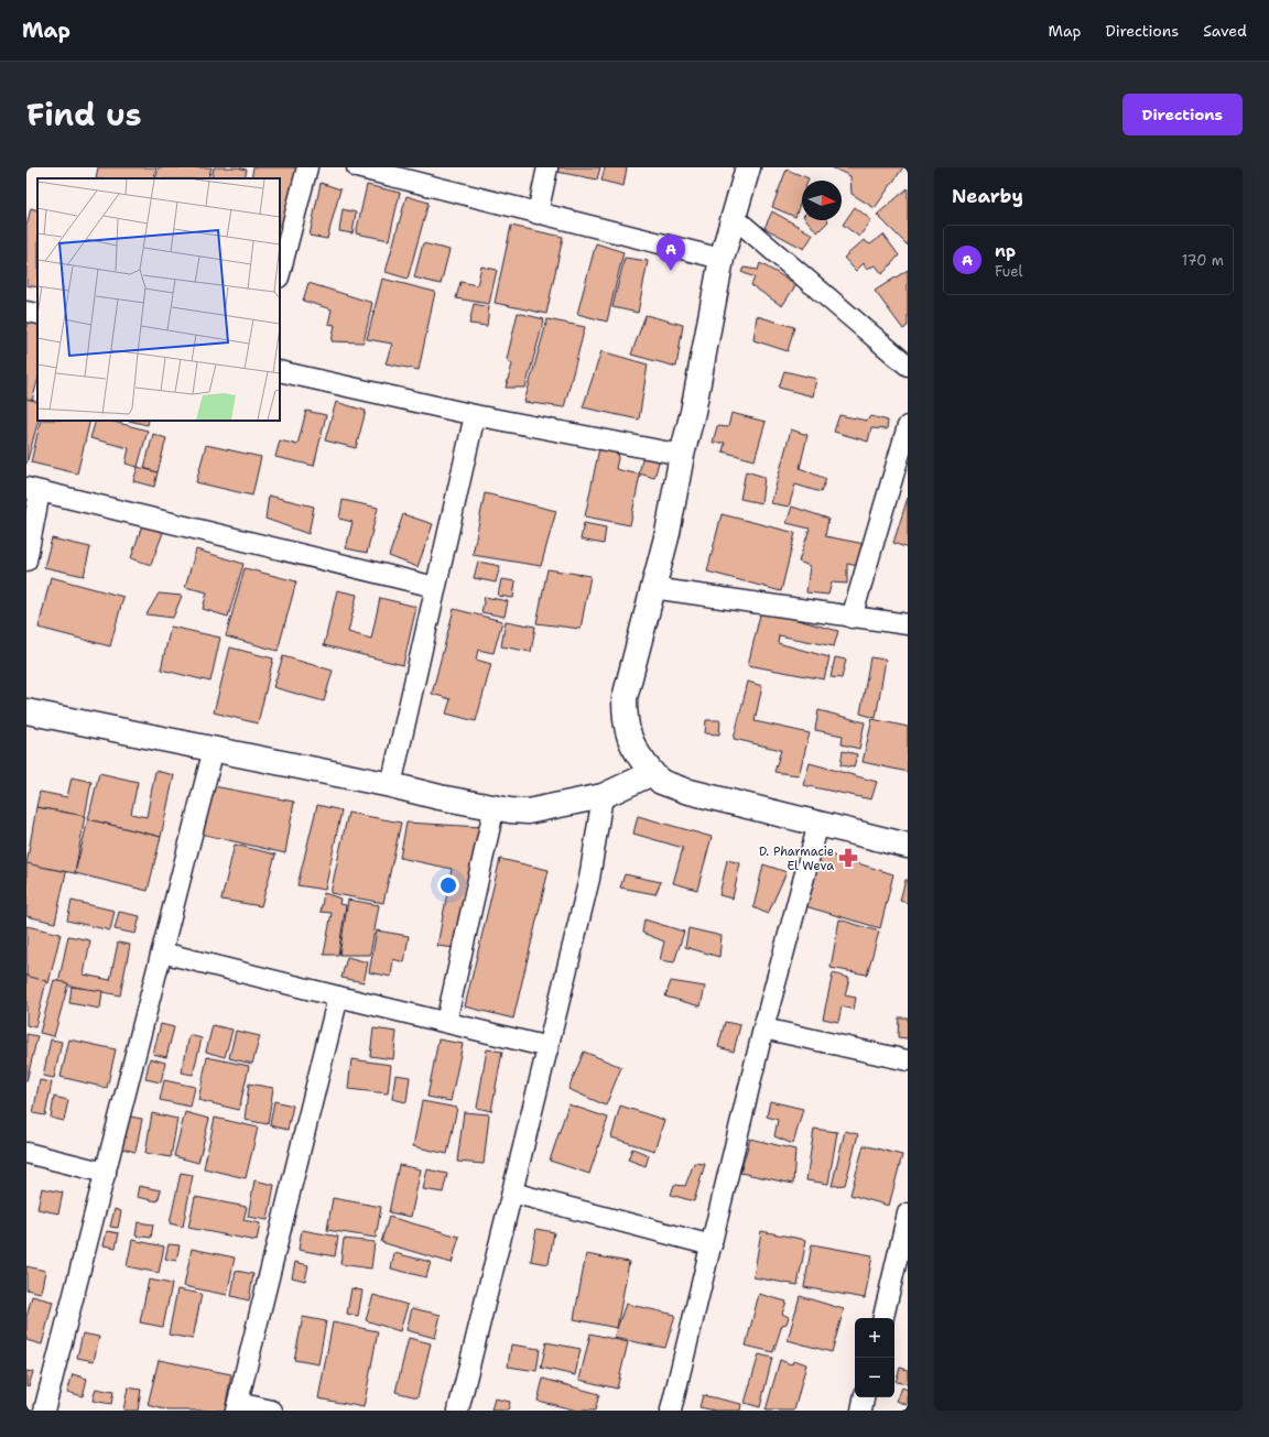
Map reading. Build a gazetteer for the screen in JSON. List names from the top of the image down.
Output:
{
  "places": {
    "pharmacy": ["D. Pharmacie El Weva"]
  },
  "north": "right",
  "page": {
    "header": "Map",
    "nav": ["Map", "Directions", "Saved"],
    "title": "Find us",
    "buttons": "Directions",
    "heading": "Nearby",
    "list": [
      {
        "mark": "A",
        "name": "np",
        "note": "Fuel",
        "value": "170 m"
      }
    ],
    "pins": "A",
    "map_buttons": ["+", "−"]
  }
}
